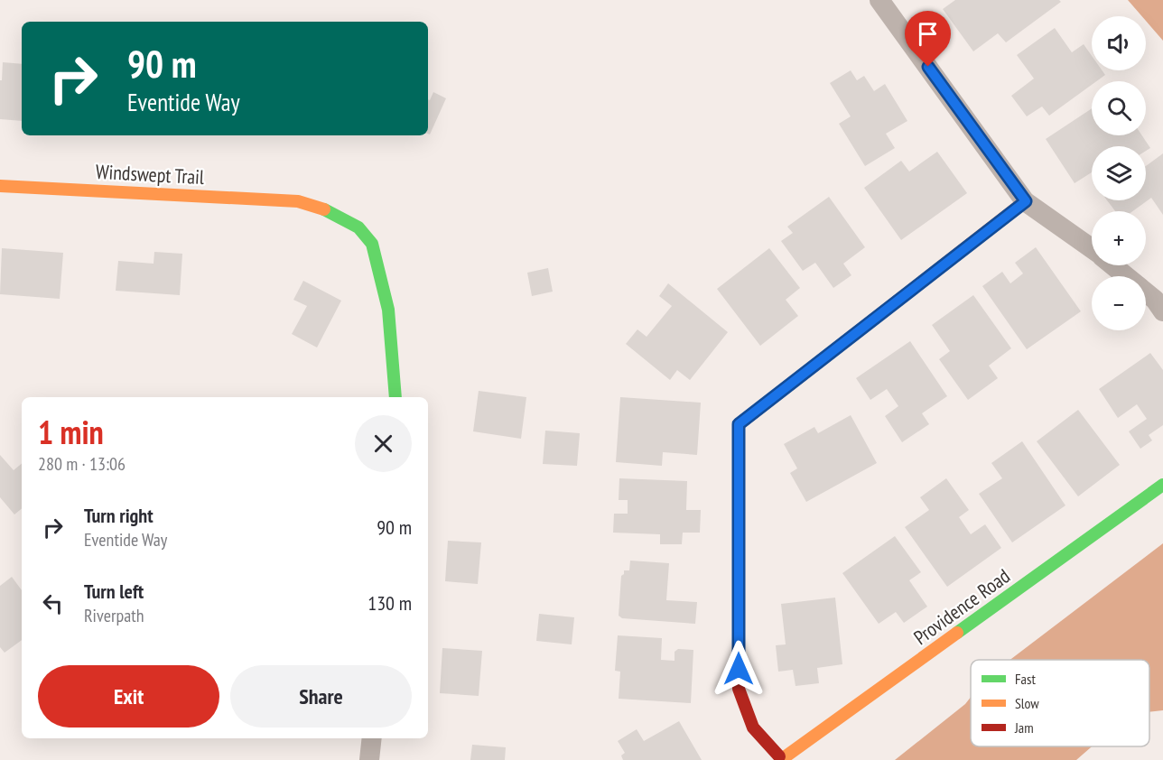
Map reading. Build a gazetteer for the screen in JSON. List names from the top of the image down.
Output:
{
  "streets": {
    "street": ["Windswept Trail", "Providence Road"]
  },
  "legend": ["Fast", "Slow", "Jam"],
  "page": {
    "map_buttons": ["+", "−"],
    "turn": ["90 m", "Eventide Way"],
    "heading": ["1 min", "280 m · 13:06"],
    "list": [
      {
        "name": "Turn right",
        "note": "Eventide Way",
        "value": "90 m"
      },
      {
        "name": "Turn left",
        "note": "Riverpath",
        "value": "130 m"
      }
    ],
    "buttons": ["Exit", "Share"]
  }
}
